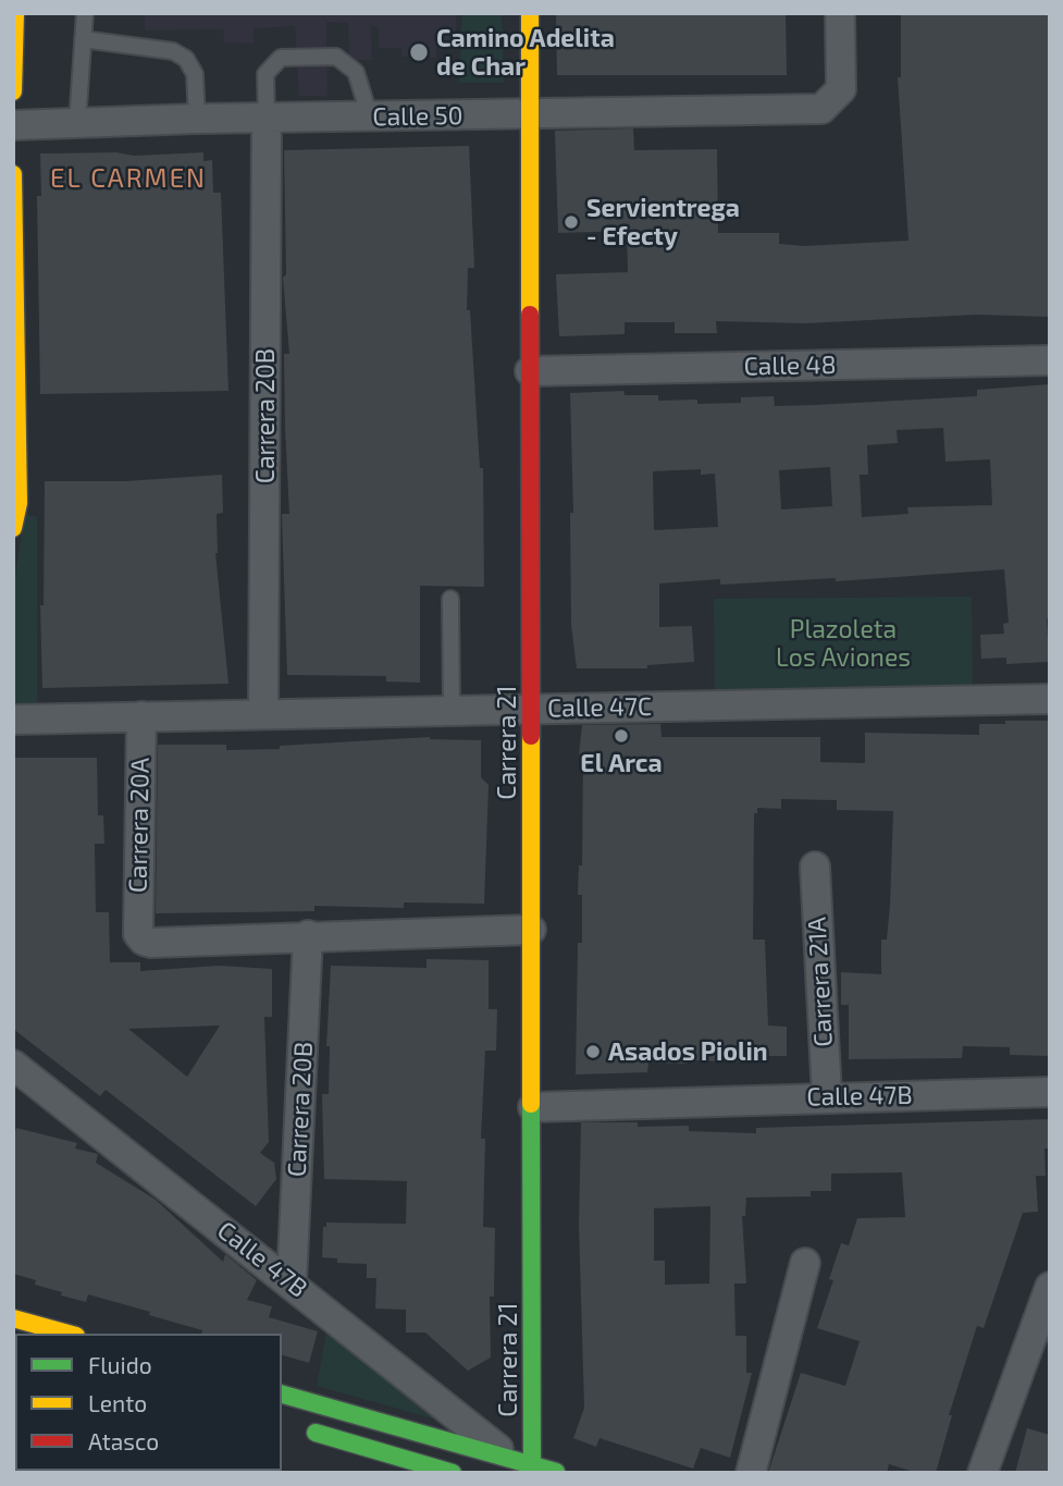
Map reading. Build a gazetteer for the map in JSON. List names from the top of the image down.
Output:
{
  "streets": {
    "main road": ["Carrera 21"],
    "street": [
      "Calle 50",
      "Calle 48",
      "Carrera 20B",
      "Calle 47C",
      "Carrera 20A",
      "Carrera 21A",
      "Calle 47B"
    ]
  },
  "crossings": [
    ["Calle 50", "Carrera 20B"],
    ["Calle 50", "Carrera 21"],
    ["Calle 48", "Carrera 21"],
    ["Carrera 20B", "Calle 47C"],
    ["Carrera 20B", "Carrera 20A"],
    ["Carrera 20B", "Calle 47B"],
    ["Calle 47C", "Carrera 21"],
    ["Calle 47C", "Carrera 20A"],
    ["Carrera 21", "Calle 47B"],
    ["Carrera 21A", "Calle 47B"]
  ],
  "districts": ["EL CARMEN"],
  "parks": ["Plazoleta Los Aviones"],
  "places": [
    "Camino Adelita de Char",
    "Servientrega - Efecty",
    "El Arca",
    "Asados Piolin"
  ],
  "legend": ["Fluido", "Lento", "Atasco"]
}
